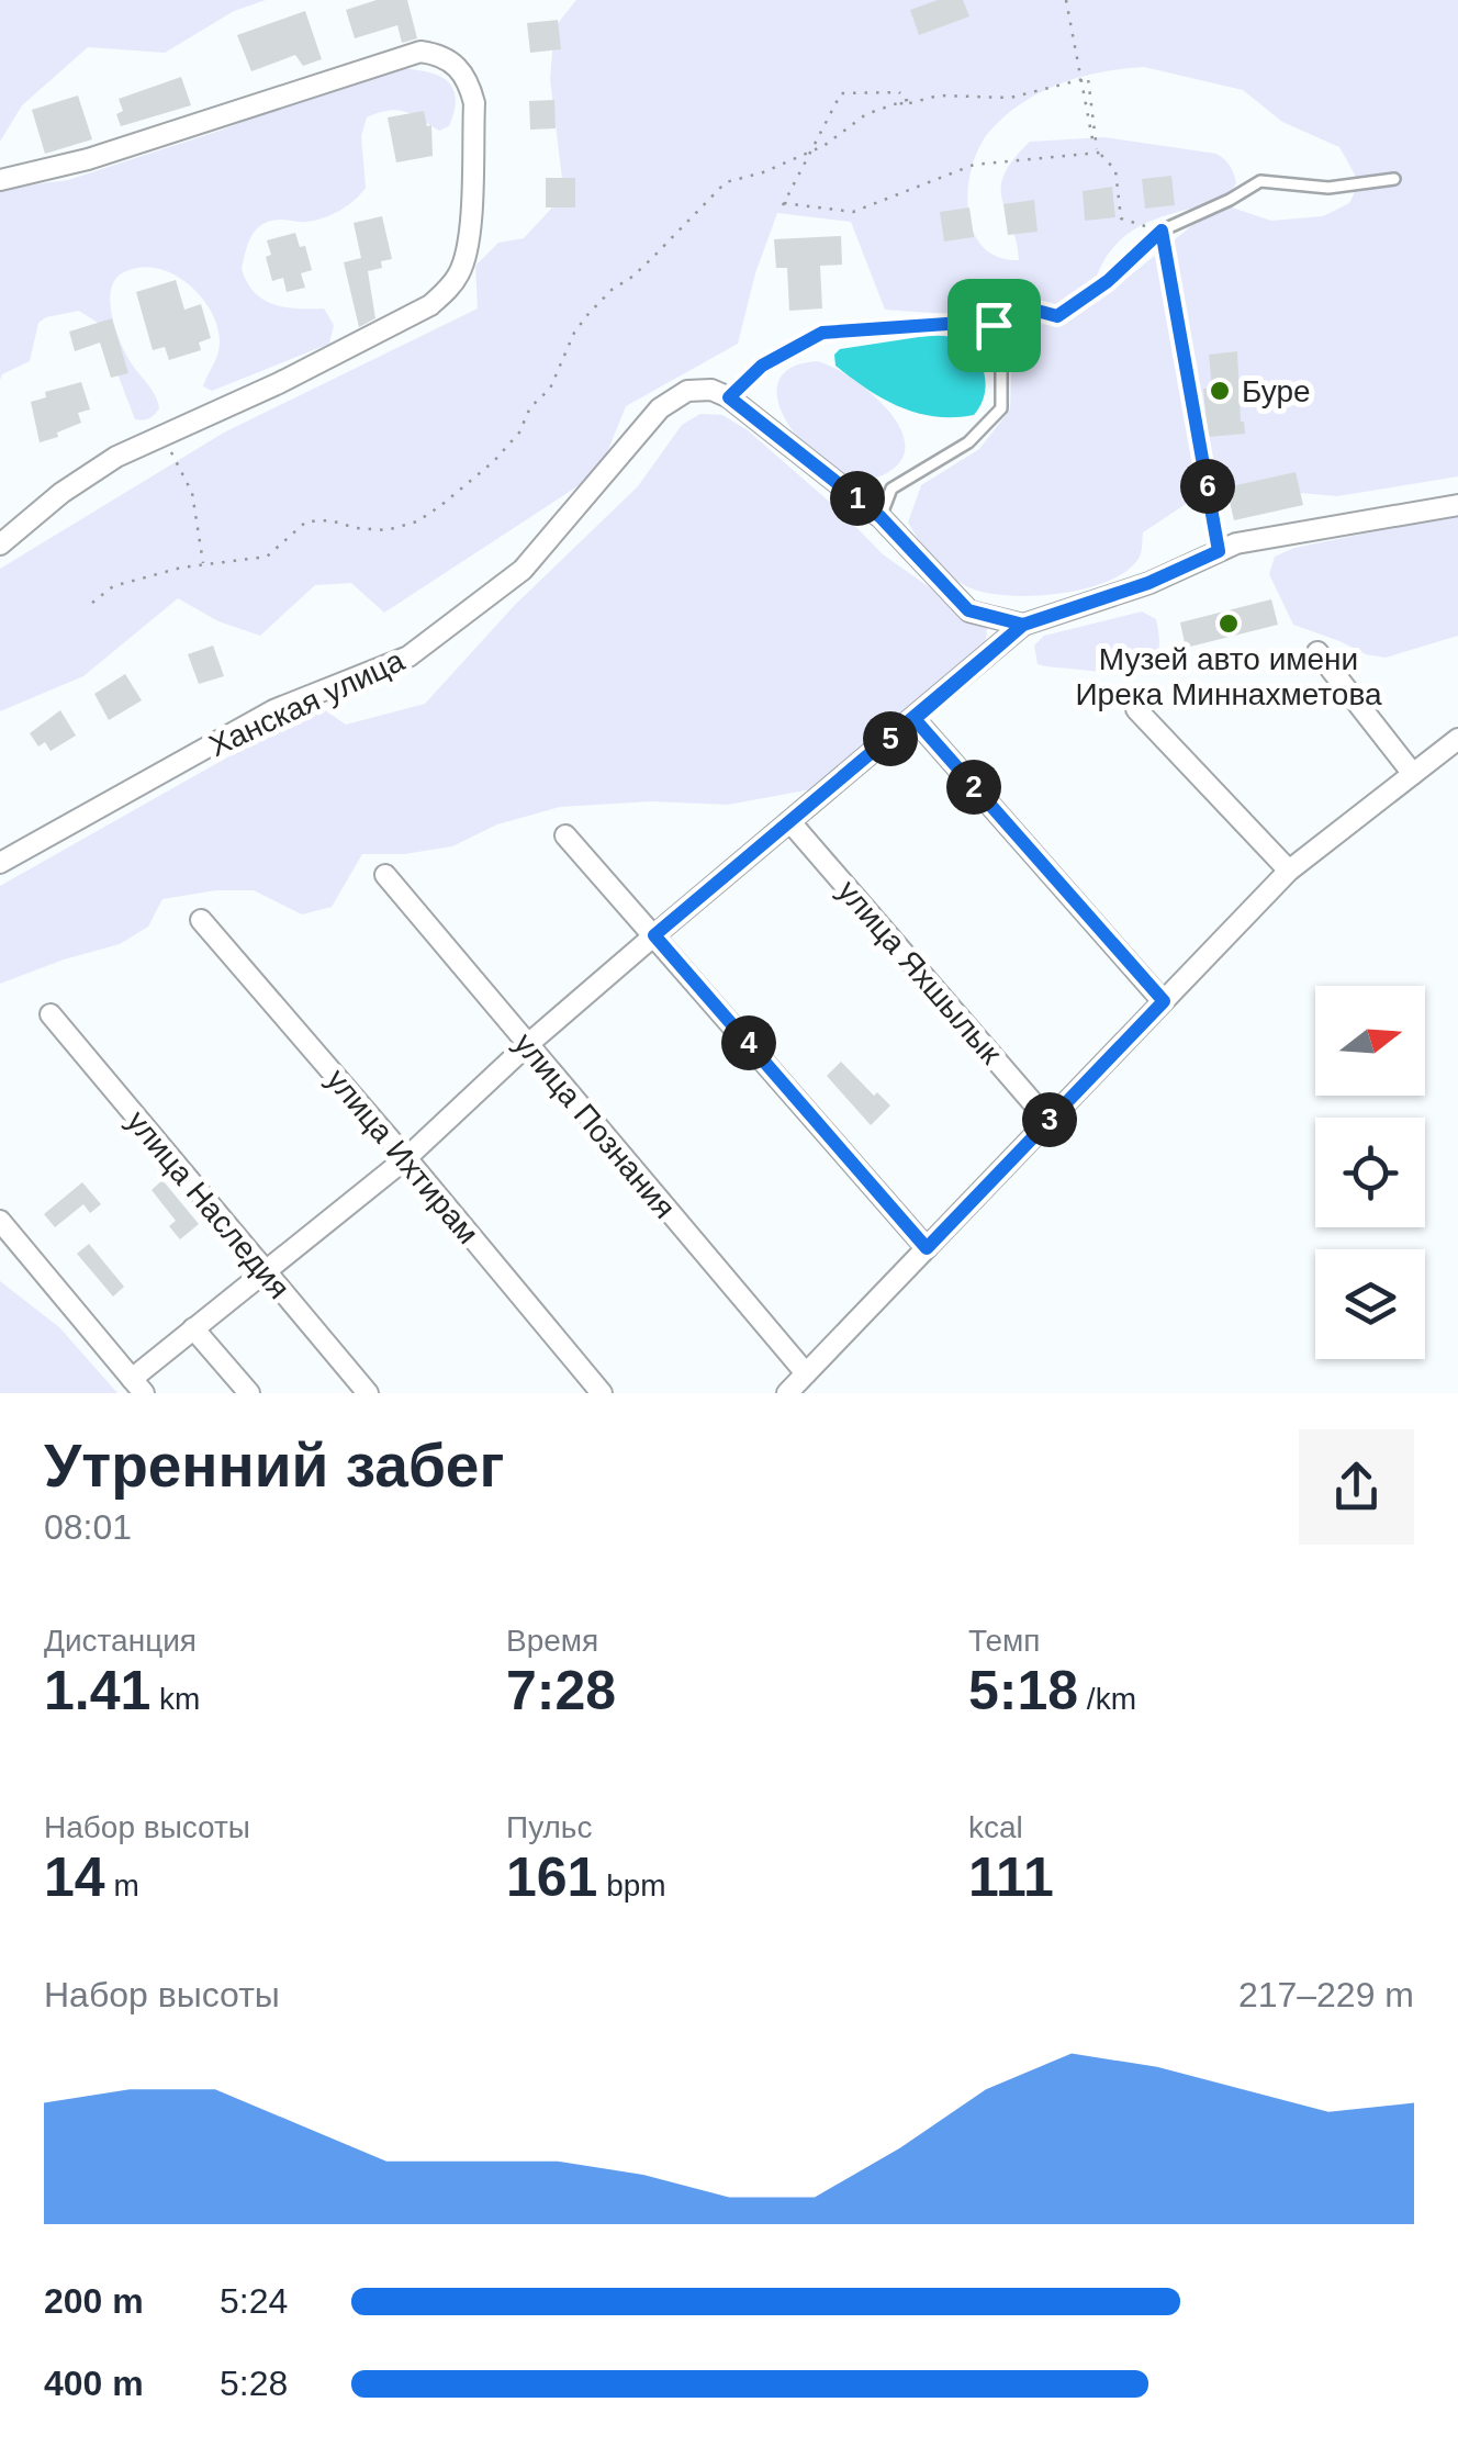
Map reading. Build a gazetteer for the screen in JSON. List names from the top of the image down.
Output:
{
  "streets": {
    "street": [
      "Ханская улица",
      "улица Яхшылык",
      "улица Познания",
      "улица Ихтирам",
      "улица Наследия"
    ]
  },
  "places": ["Буре", "Музей авто имени Ирека Миннахметова"],
  "north": "right",
  "page": {
    "pins": [
      "6",
      "1",
      "5",
      "2",
      "4",
      "3"
    ],
    "heading": ["Утренний забег", "08:01"],
    "stats": [
      ["Дистанция", "1.41 km"],
      ["Время", "7:28"],
      ["Темп", "5:18 /km"],
      ["Набор высоты", "14 m"],
      ["Пульс", "161 bpm"],
      ["kcal", "111"]
    ],
    "chart": ["Набор высоты", "217–229 m"],
    "list": [
      {
        "name": "200 m",
        "note": "5:24"
      },
      {
        "name": "400 m",
        "note": "5:28"
      }
    ]
  }
}
